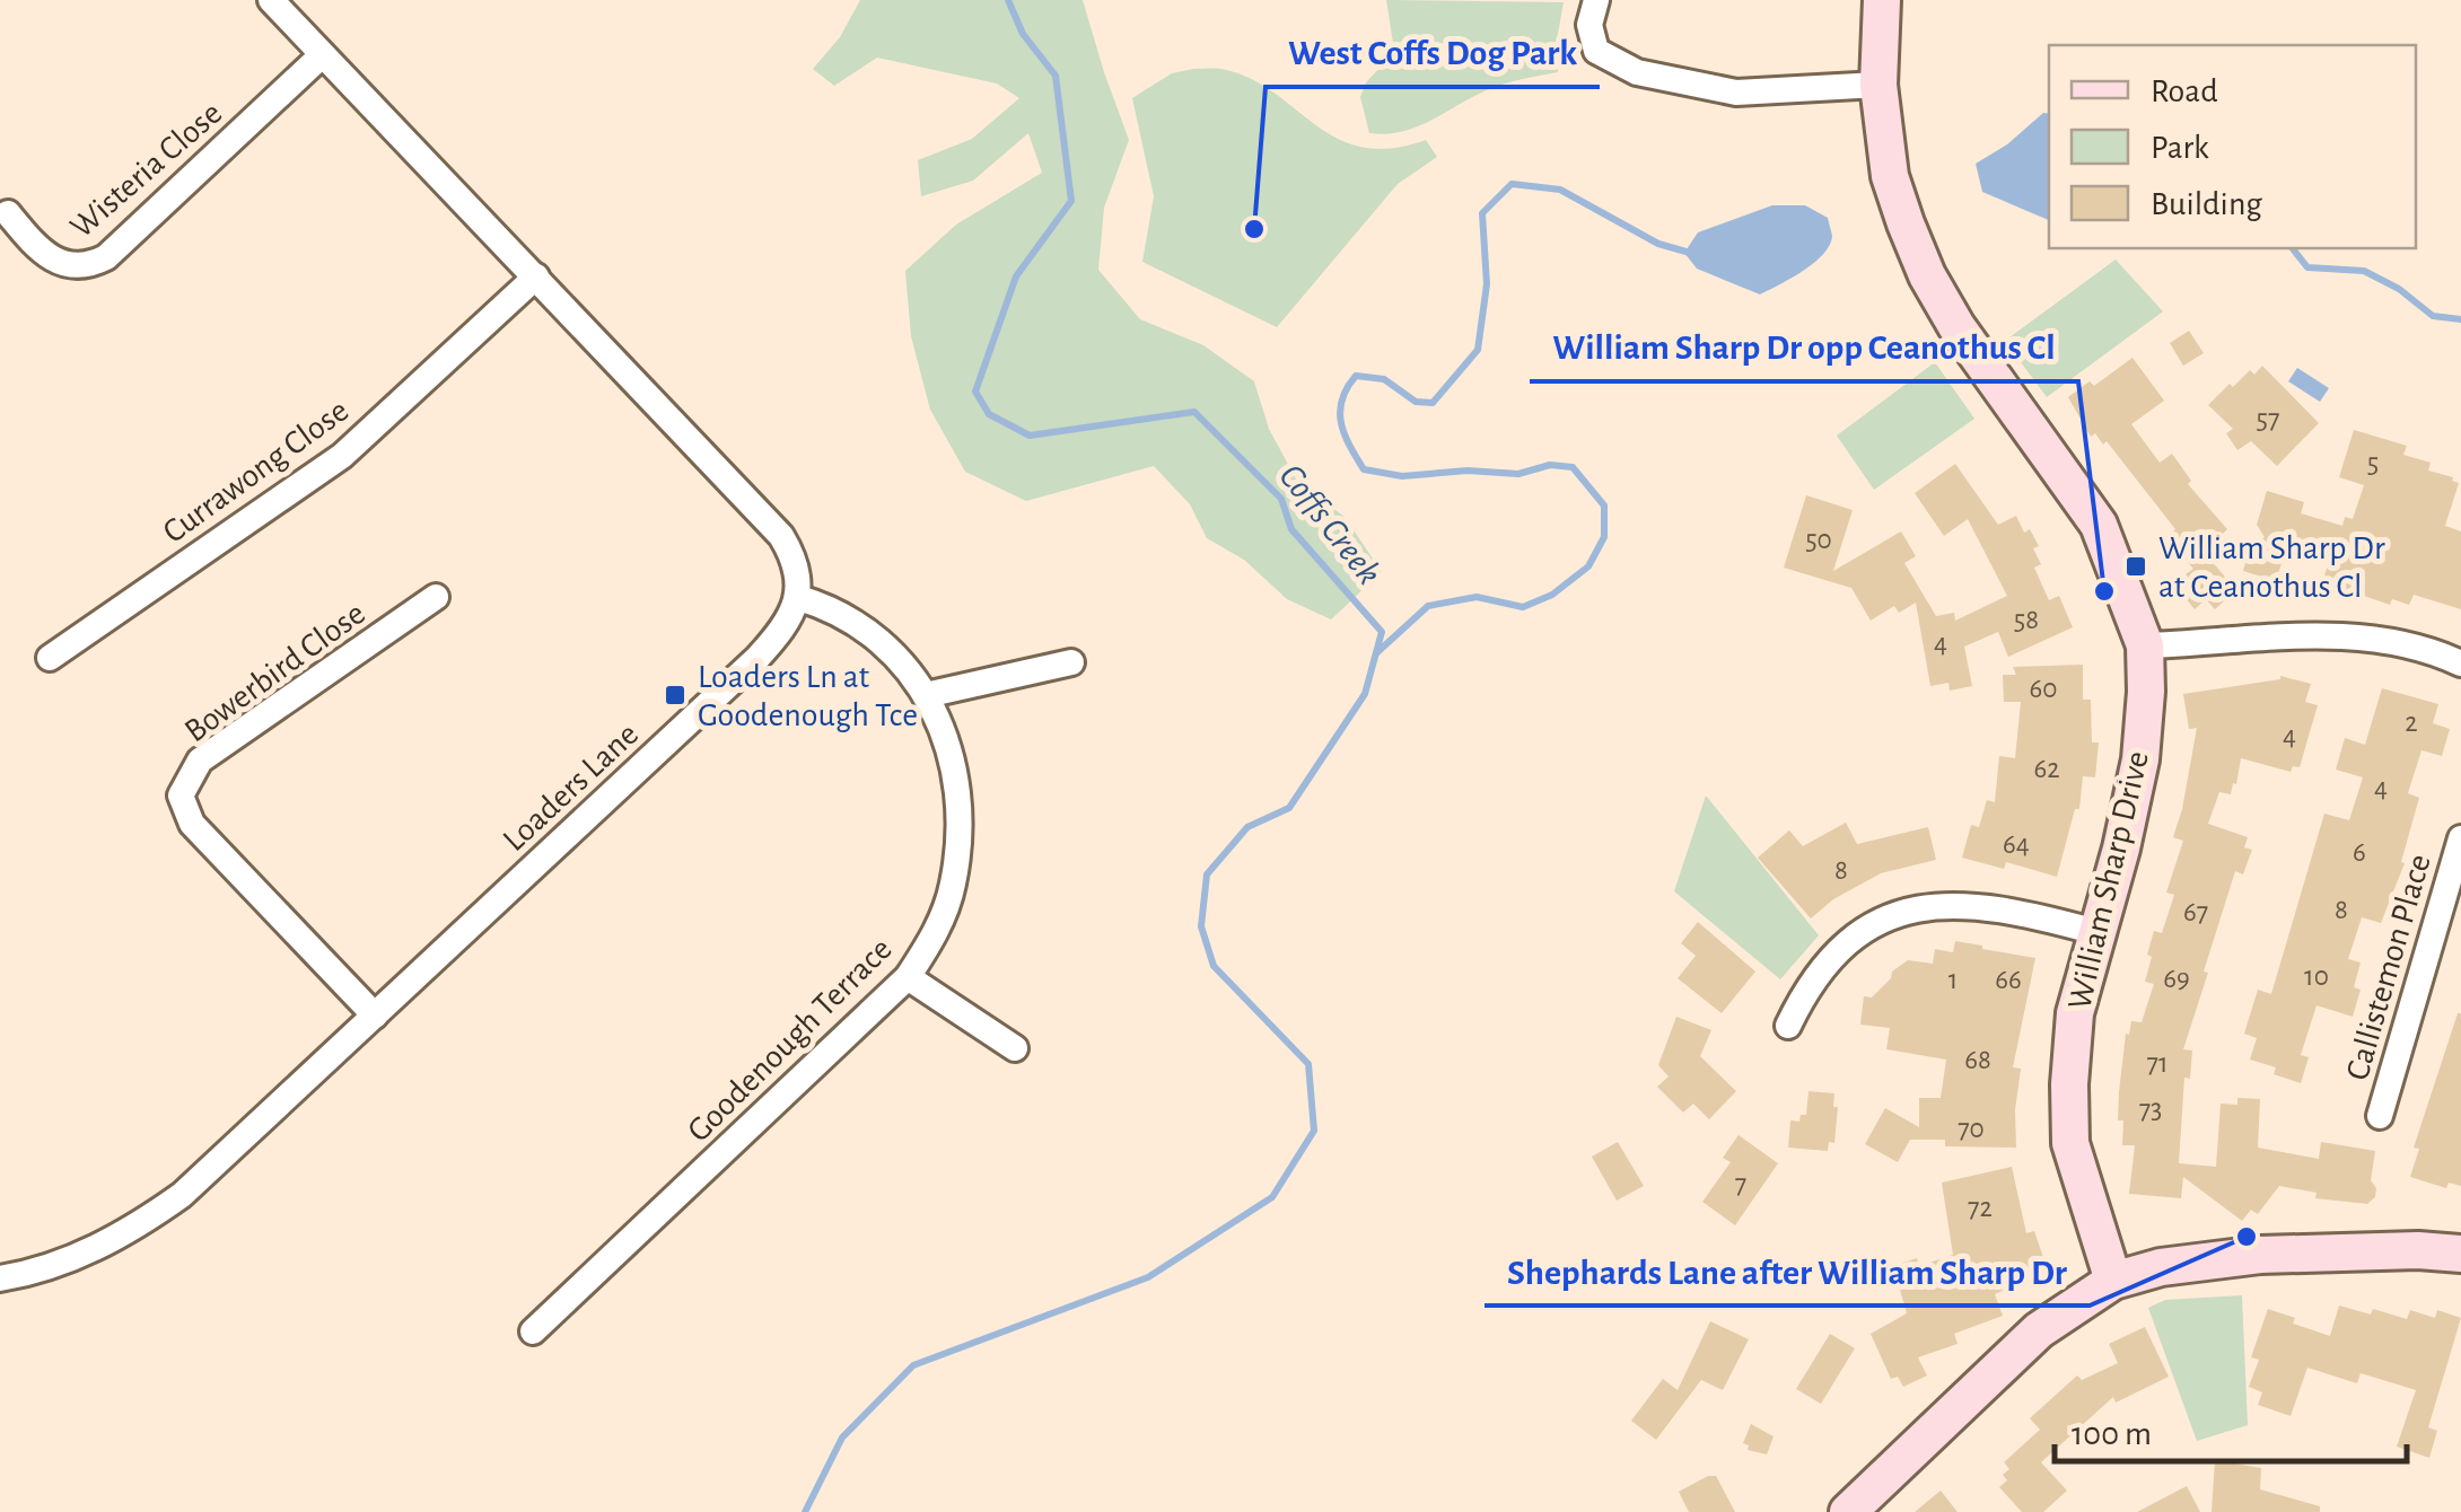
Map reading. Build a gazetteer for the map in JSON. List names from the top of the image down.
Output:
{
  "streets": {
    "street": [
      "Wisteria Close",
      "Currawong Close",
      "Bowerbird Close",
      "Loaders Lane",
      "William Sharp Drive",
      "Callistemon Place",
      "Goodenough Terrace"
    ]
  },
  "crossings": [
    ["Bowerbird Close", "Loaders Lane"],
    ["Loaders Lane", "Goodenough Terrace"]
  ],
  "water": ["Coffs Creek"],
  "places": {
    "other": ["West Coffs Dog Park", "William Sharp Dr opp Ceanothus Cl", "Shephards Lane after William Sharp Dr"],
    "transit": ["William Sharp Dr at Ceanothus Cl", "Loaders Ln at Goodenough Tce"]
  },
  "house_numbers": [
    "57",
    "5",
    "50",
    "58",
    "4",
    "60",
    "2",
    "4",
    "62",
    "4",
    "64",
    "6",
    "8",
    "8",
    "67",
    "10",
    "69",
    "1",
    "66",
    "68",
    "71",
    "73",
    "70",
    "7",
    "72"
  ],
  "legend": ["Road", "Park", "Building"],
  "scale_bar": "100 m"
}
